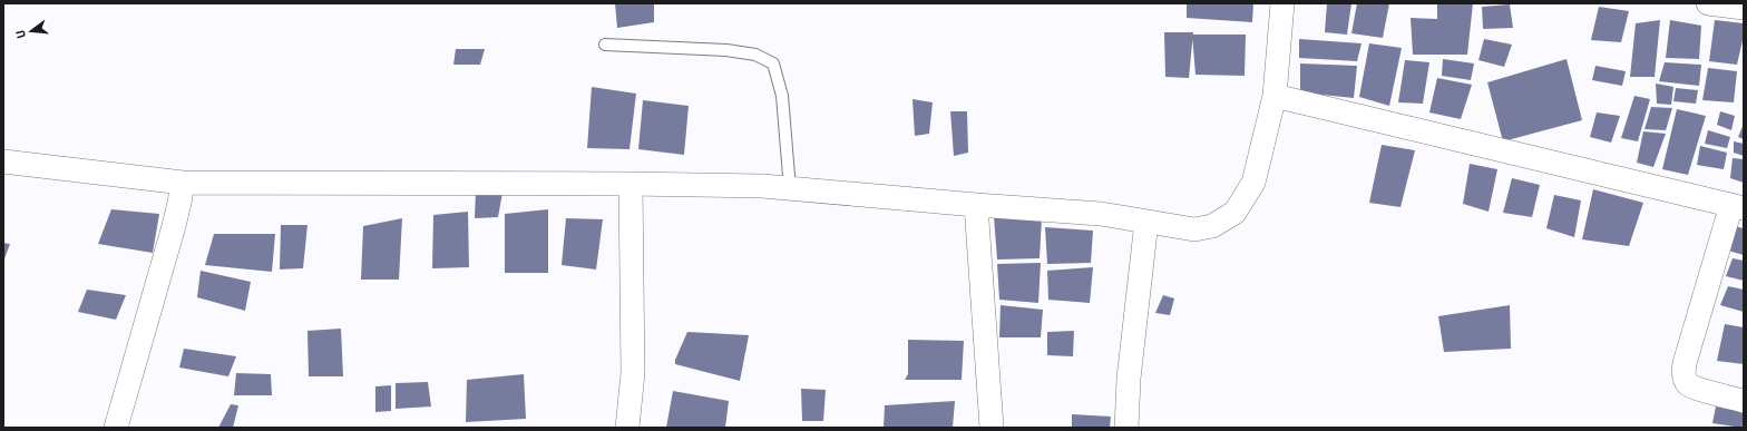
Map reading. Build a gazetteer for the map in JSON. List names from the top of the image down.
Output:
{
  "north": "left"
}
